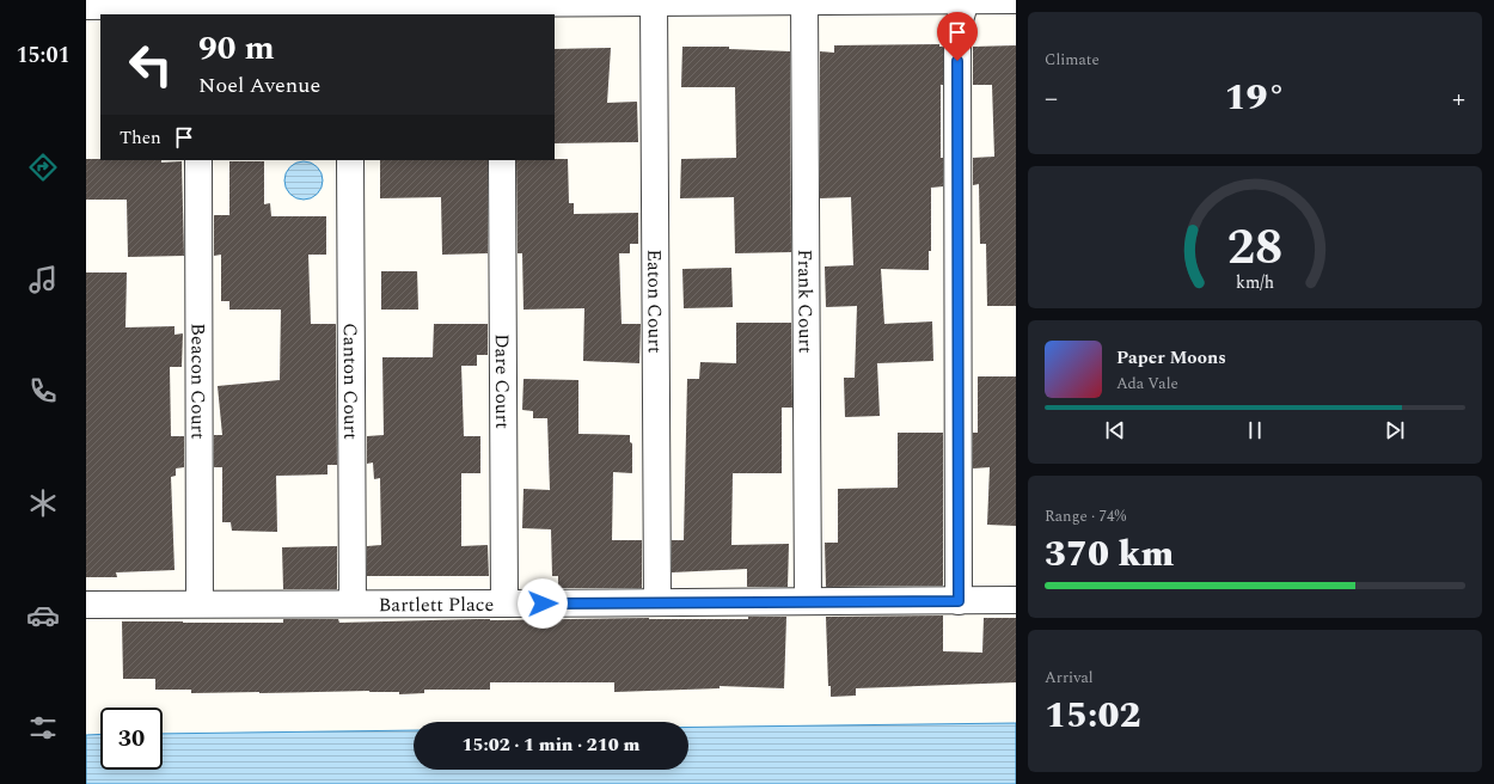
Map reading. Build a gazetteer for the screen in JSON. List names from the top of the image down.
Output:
{
  "streets": {
    "street": [
      "Eaton Court",
      "Frank Court",
      "Beacon Court",
      "Canton Court",
      "Dare Court",
      "Bartlett Place"
    ]
  },
  "crossings": [
    ["Eaton Court", "Bartlett Place"],
    ["Frank Court", "Bartlett Place"],
    ["Beacon Court", "Bartlett Place"],
    ["Canton Court", "Bartlett Place"],
    ["Dare Court", "Bartlett Place"]
  ],
  "page": {
    "tabs": "15:01",
    "tile": [
      "Climate",
      ["Range · 74%", "370 km"],
      ["Arrival", "15:02"]
    ],
    "turn": ["90 m", "Noel Avenue"],
    "heat": ["−", "19°", "+"],
    "then": "Then",
    "song": ["Paper Moons", "Ada Vale"],
    "limit": "30",
    "trip": "15:02 · 1 min · 210 m",
    "gauge": ["28", "km/h"]
  }
}
